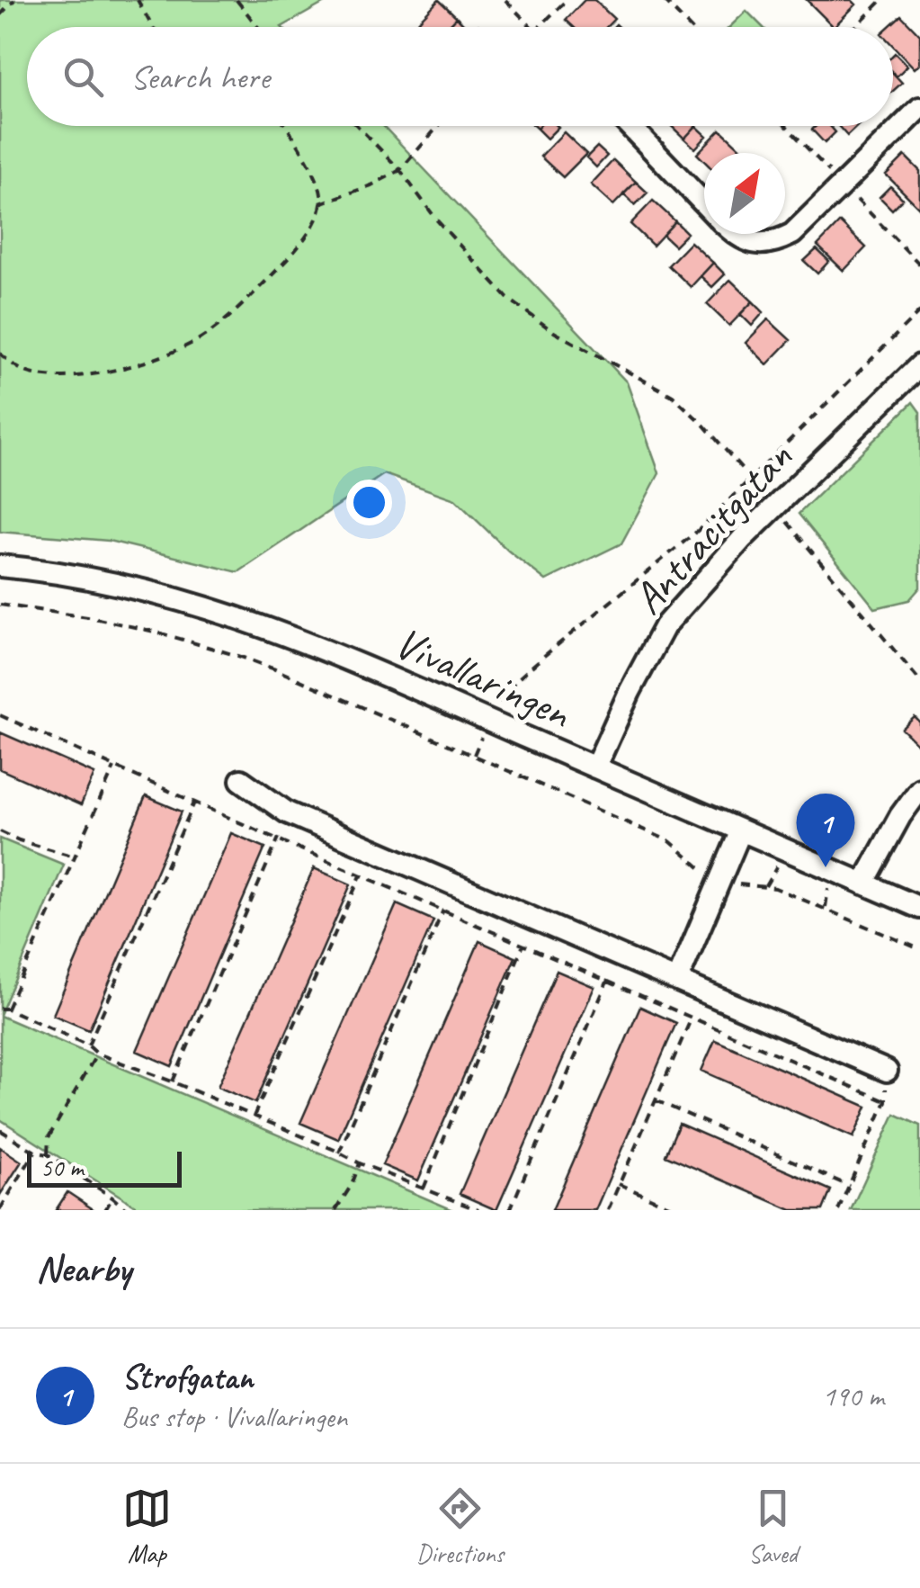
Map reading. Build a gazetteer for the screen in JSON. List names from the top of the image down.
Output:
{
  "streets": {
    "street": ["Antracitgatan", "Vivallaringen"]
  },
  "crossings": [
    ["Antracitgatan", "Vivallaringen"]
  ],
  "scale_bar": "50 m",
  "north": "top right",
  "page": {
    "search": "Search here",
    "pins": "1",
    "scale": "50 m",
    "heading": "Nearby",
    "list": [
      {
        "mark": "1",
        "name": "Strofgatan",
        "note": "Bus stop · Vivallaringen",
        "value": "190 m"
      }
    ],
    "nav": ["Map", "Directions", "Saved"]
  }
}
